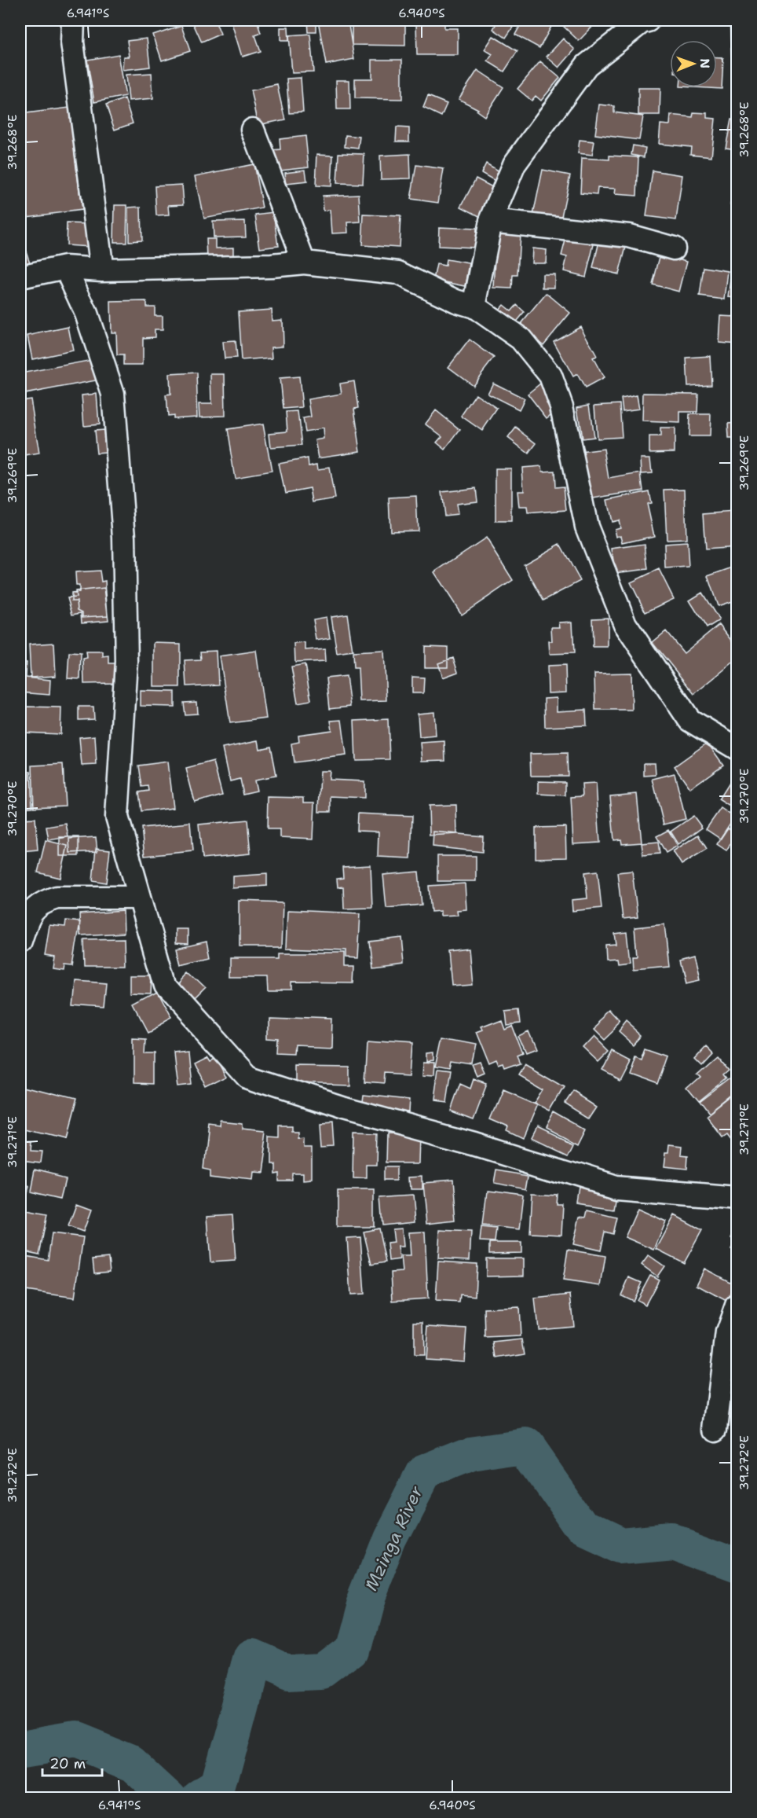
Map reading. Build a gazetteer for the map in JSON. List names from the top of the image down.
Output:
{
  "water": ["Mzinga River"],
  "scale_bar": "20 m",
  "north": "right",
  "coordinates": [
    "6.941°S",
    "6.940°S",
    "39.268°E",
    "39.269°E",
    "39.270°E",
    "39.271°E",
    "39.272°E"
  ]
}
